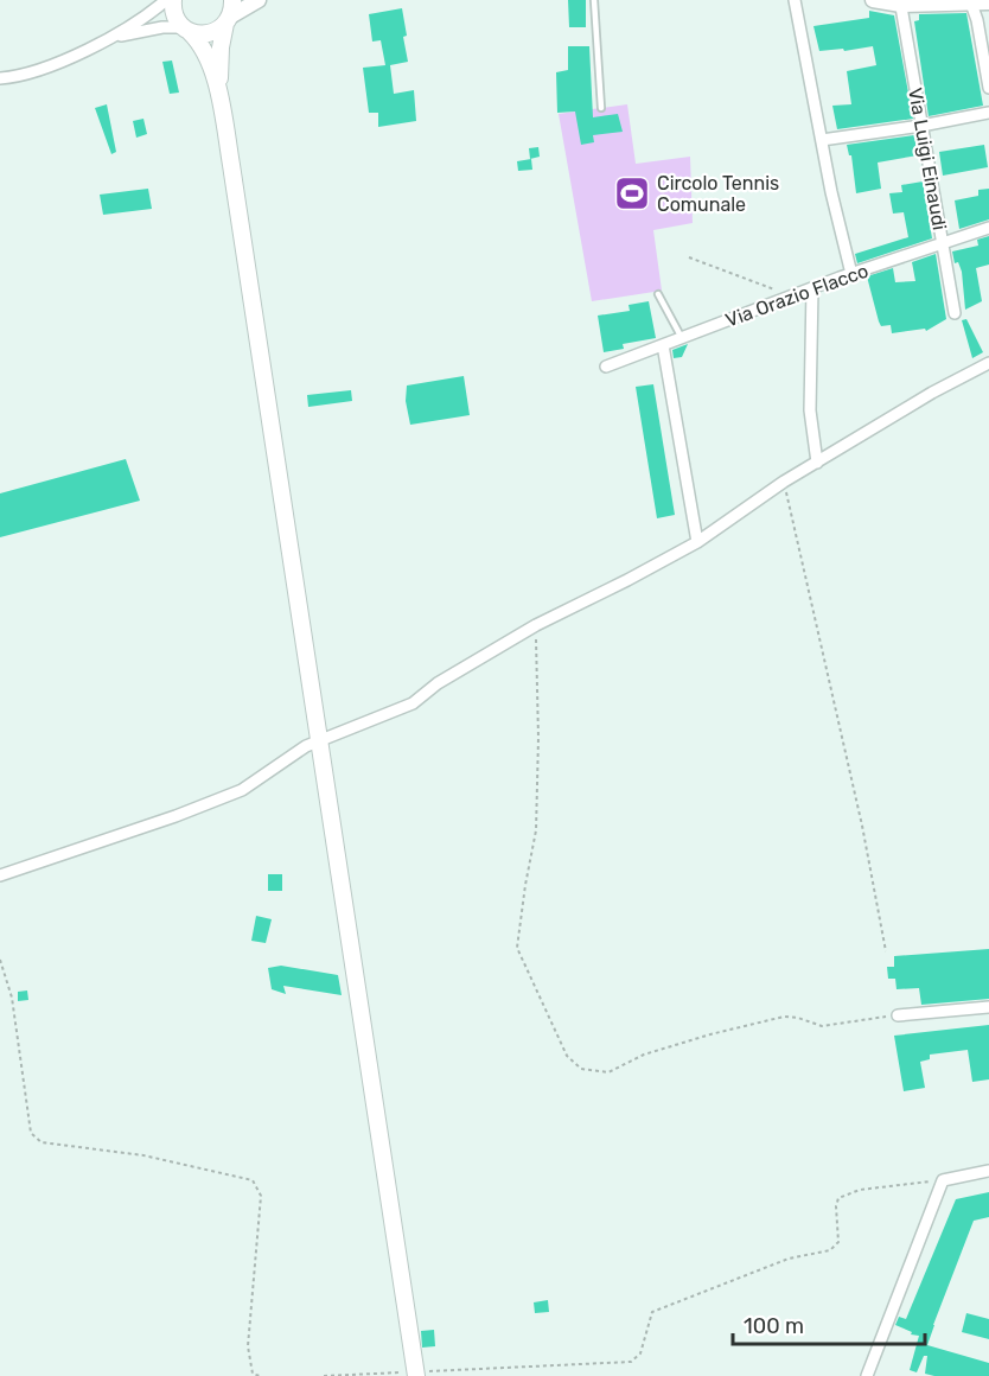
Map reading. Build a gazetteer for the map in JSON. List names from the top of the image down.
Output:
{
  "streets": {
    "street": ["Via Luigi Einaudi", "Via Orazio Flacco"]
  },
  "crossings": [
    ["Via Luigi Einaudi", "Via Orazio Flacco"]
  ],
  "places": {
    "sports": ["Circolo Tennis Comunale"]
  },
  "scale_bar": "100 m"
}
